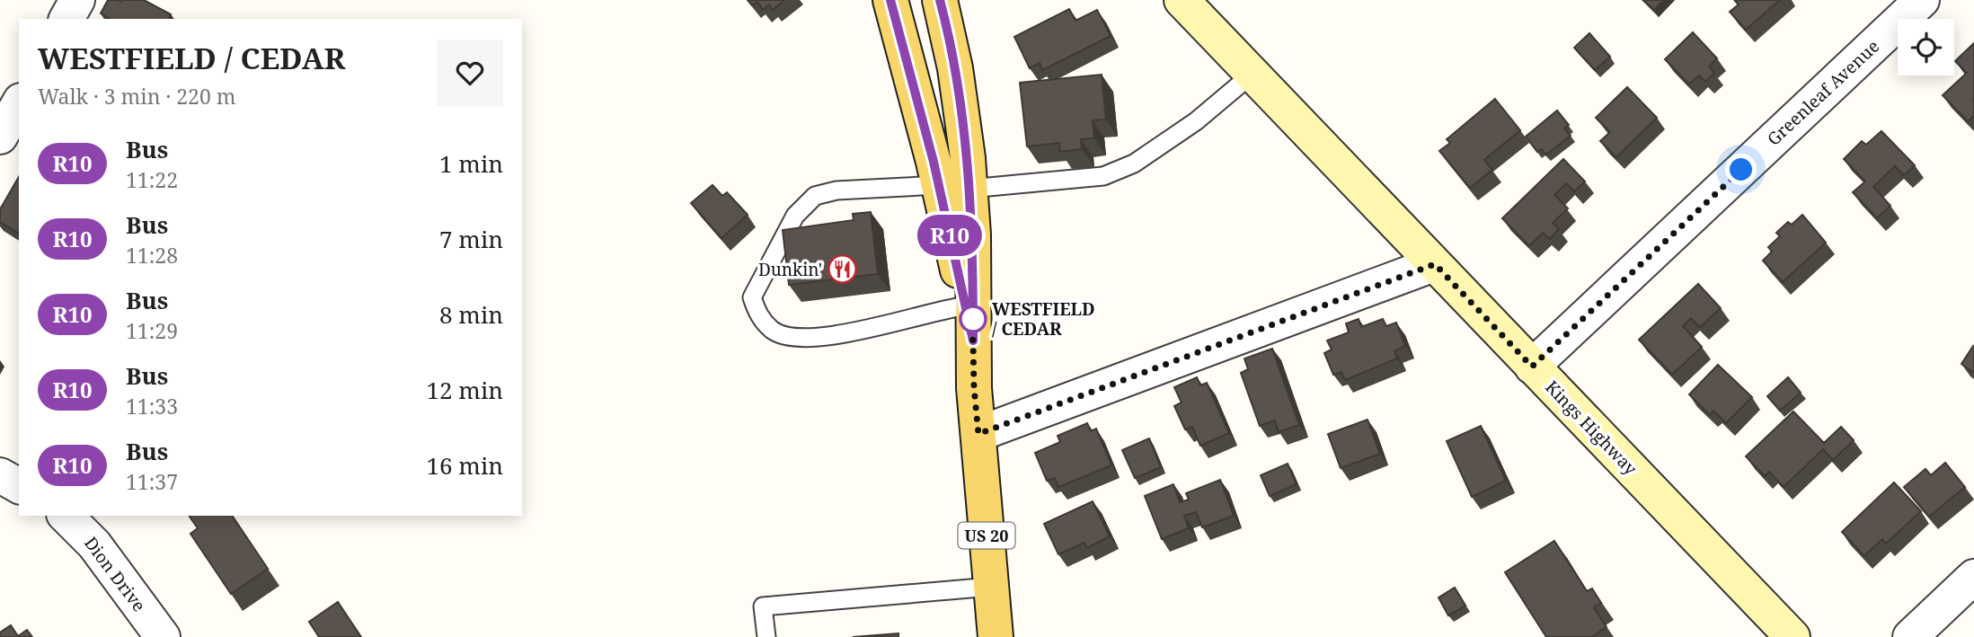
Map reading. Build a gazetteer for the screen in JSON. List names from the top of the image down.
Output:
{
  "streets": {
    "main road": ["Kings Highway", "US 20"],
    "street": ["Greenleaf Avenue", "Dion Drive"]
  },
  "crossings": [
    ["Greenleaf Avenue", "Kings Highway"]
  ],
  "places": {
    "restaurant": ["Dunkin'"],
    "other": ["WESTFIELD / CEDAR"]
  },
  "lines": ["bus line R10"],
  "page": {
    "on_map": "R10",
    "heading": ["WESTFIELD / CEDAR", "Walk · 3 min · 220 m"],
    "list": [
      {
        "mark": "R10",
        "name": "Bus",
        "note": "11:22",
        "value": "1 min"
      },
      {
        "mark": "R10",
        "name": "Bus",
        "note": "11:28",
        "value": "7 min"
      },
      {
        "mark": "R10",
        "name": "Bus",
        "note": "11:29",
        "value": "8 min"
      },
      {
        "mark": "R10",
        "name": "Bus",
        "note": "11:33",
        "value": "12 min"
      },
      {
        "mark": "R10",
        "name": "Bus",
        "note": "11:37",
        "value": "16 min"
      }
    ]
  }
}
